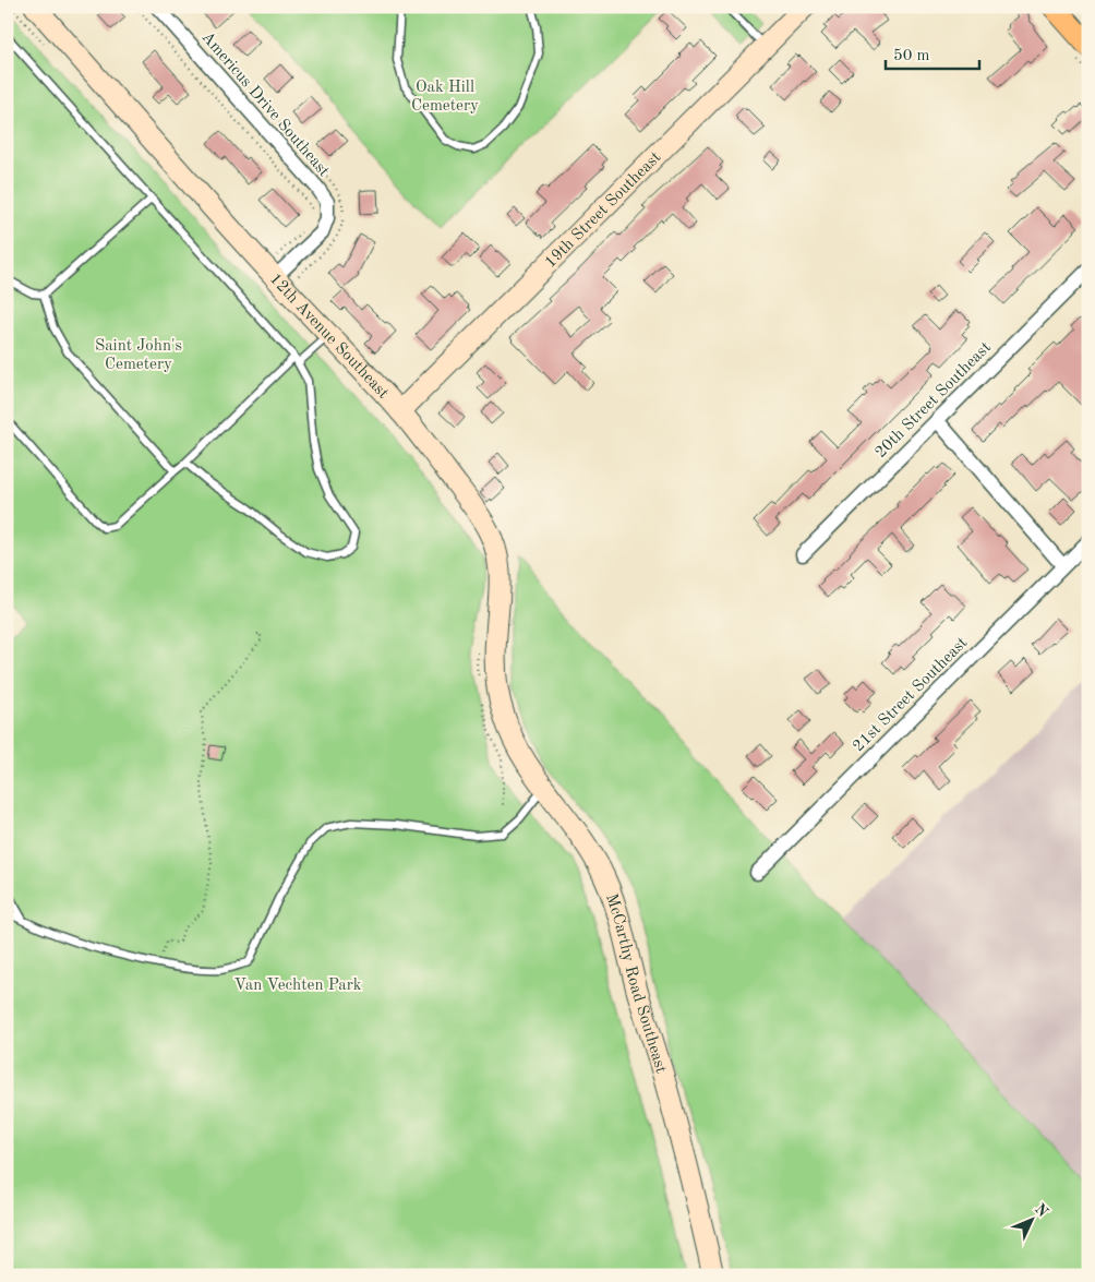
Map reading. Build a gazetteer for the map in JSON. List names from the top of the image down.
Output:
{
  "streets": {
    "main road": ["19th Street Southeast", "12th Avenue Southeast", "McCarthy Road Southeast"],
    "street": ["Americus Drive Southeast", "20th Street Southeast", "21st Street Southeast"]
  },
  "crossings": [
    ["Americus Drive Southeast", "12th Avenue Southeast"],
    ["19th Street Southeast", "12th Avenue Southeast"],
    ["12th Avenue Southeast", "McCarthy Road Southeast"]
  ],
  "parks": ["Oak Hill Cemetery", "Saint John's Cemetery", "Van Vechten Park"],
  "scale_bar": "50 m",
  "north": "top right"
}
